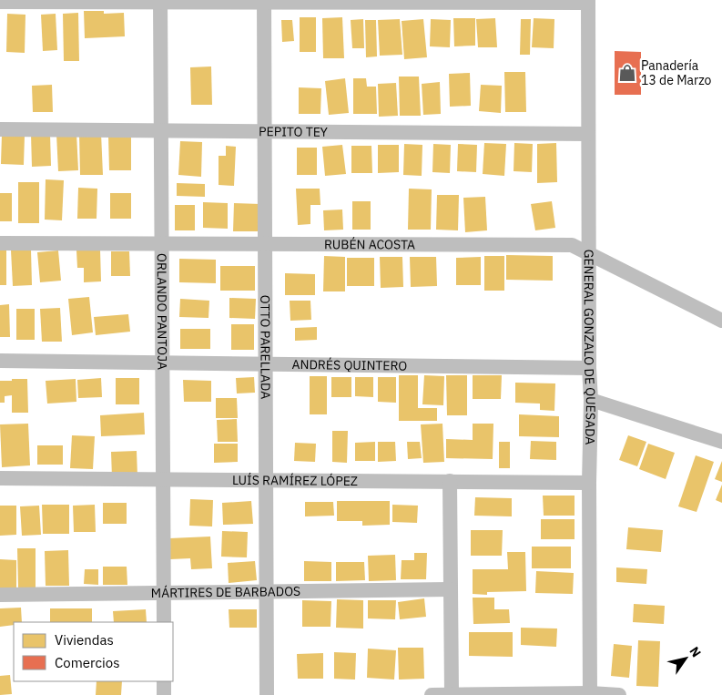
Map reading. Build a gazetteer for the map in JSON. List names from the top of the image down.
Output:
{
  "streets": {
    "street": [
      "PEPITO TEY",
      "RUBÉN ACOSTA",
      "ORLANDO PANTOJA",
      "OTTO PARELLADA",
      "GENERAL GONZALO DE QUESADA",
      "ANDRÉS QUINTERO",
      "LUÍS RAMÍREZ LÓPEZ",
      "MÁRTIRES DE BARBADOS"
    ]
  },
  "crossings": [
    ["PEPITO TEY", "ORLANDO PANTOJA"],
    ["PEPITO TEY", "OTTO PARELLADA"],
    ["PEPITO TEY", "GENERAL GONZALO DE QUESADA"],
    ["RUBÉN ACOSTA", "ORLANDO PANTOJA"],
    ["RUBÉN ACOSTA", "OTTO PARELLADA"],
    ["RUBÉN ACOSTA", "GENERAL GONZALO DE QUESADA"],
    ["ORLANDO PANTOJA", "ANDRÉS QUINTERO"],
    ["ORLANDO PANTOJA", "LUÍS RAMÍREZ LÓPEZ"],
    ["ORLANDO PANTOJA", "MÁRTIRES DE BARBADOS"],
    ["OTTO PARELLADA", "ANDRÉS QUINTERO"],
    ["OTTO PARELLADA", "LUÍS RAMÍREZ LÓPEZ"],
    ["OTTO PARELLADA", "MÁRTIRES DE BARBADOS"],
    ["GENERAL GONZALO DE QUESADA", "ANDRÉS QUINTERO"],
    ["GENERAL GONZALO DE QUESADA", "LUÍS RAMÍREZ LÓPEZ"]
  ],
  "places": {
    "shop": ["Panadería 13 de Marzo"]
  },
  "legend": ["Viviendas", "Comercios"],
  "north": "top right"
}
